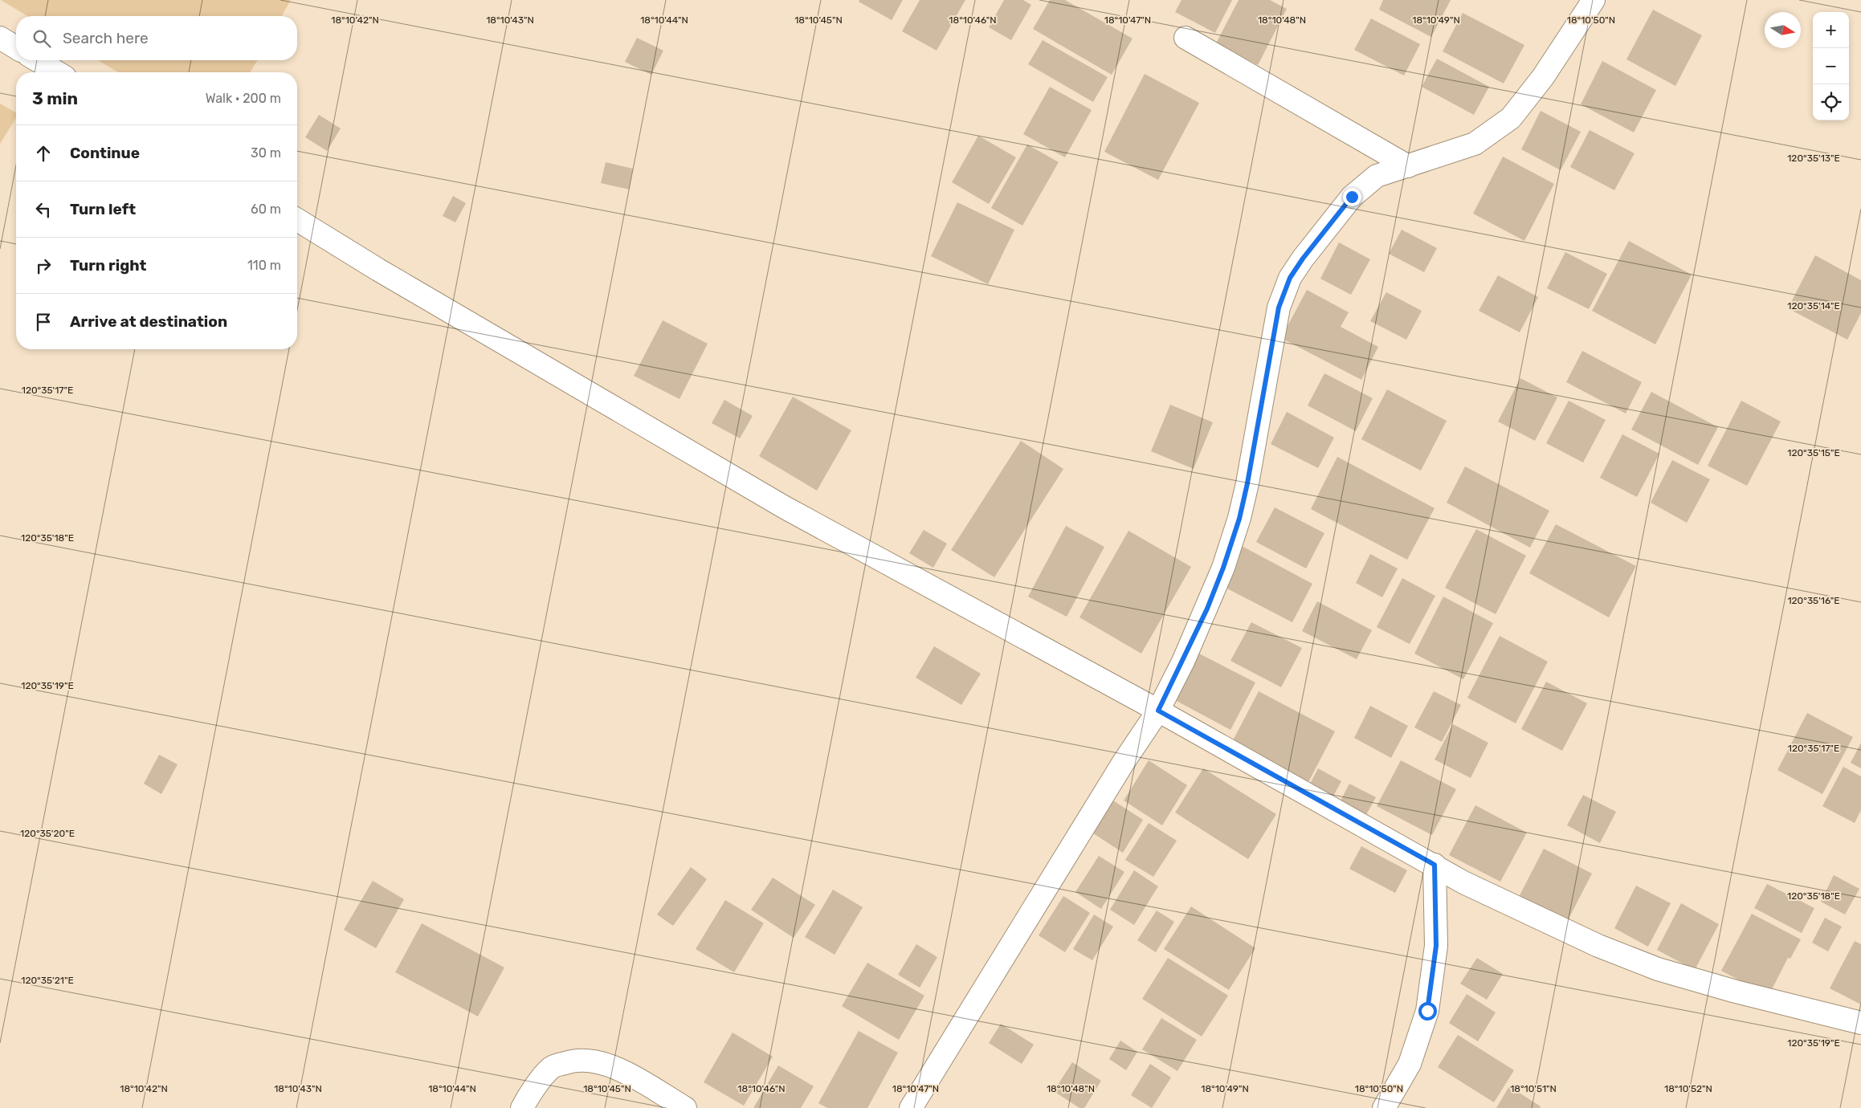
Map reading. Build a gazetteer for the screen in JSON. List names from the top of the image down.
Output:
{
  "north": "right",
  "page": {
    "map_buttons": ["+", "−"],
    "search": "Search here",
    "heading": ["3 min", "Walk · 200 m"],
    "list": [
      ["Continue", "30 m"],
      ["Turn left", "60 m"],
      ["Turn right", "110 m"],
      "Arrive at destination"
    ]
  },
  "coordinates": [
    "18°10'42\"N",
    "18°10'43\"N",
    "18°10'44\"N",
    "18°10'45\"N",
    "18°10'46\"N",
    "18°10'47\"N",
    "18°10'48\"N",
    "18°10'49\"N",
    "18°10'50\"N",
    "120°35'13\"E",
    "120°35'14\"E",
    "120°35'17\"E",
    "120°35'15\"E",
    "120°35'18\"E",
    "120°35'16\"E",
    "120°35'19\"E",
    "120°35'20\"E",
    "120°35'21\"E",
    "18°10'51\"N",
    "18°10'52\"N"
  ]
}
